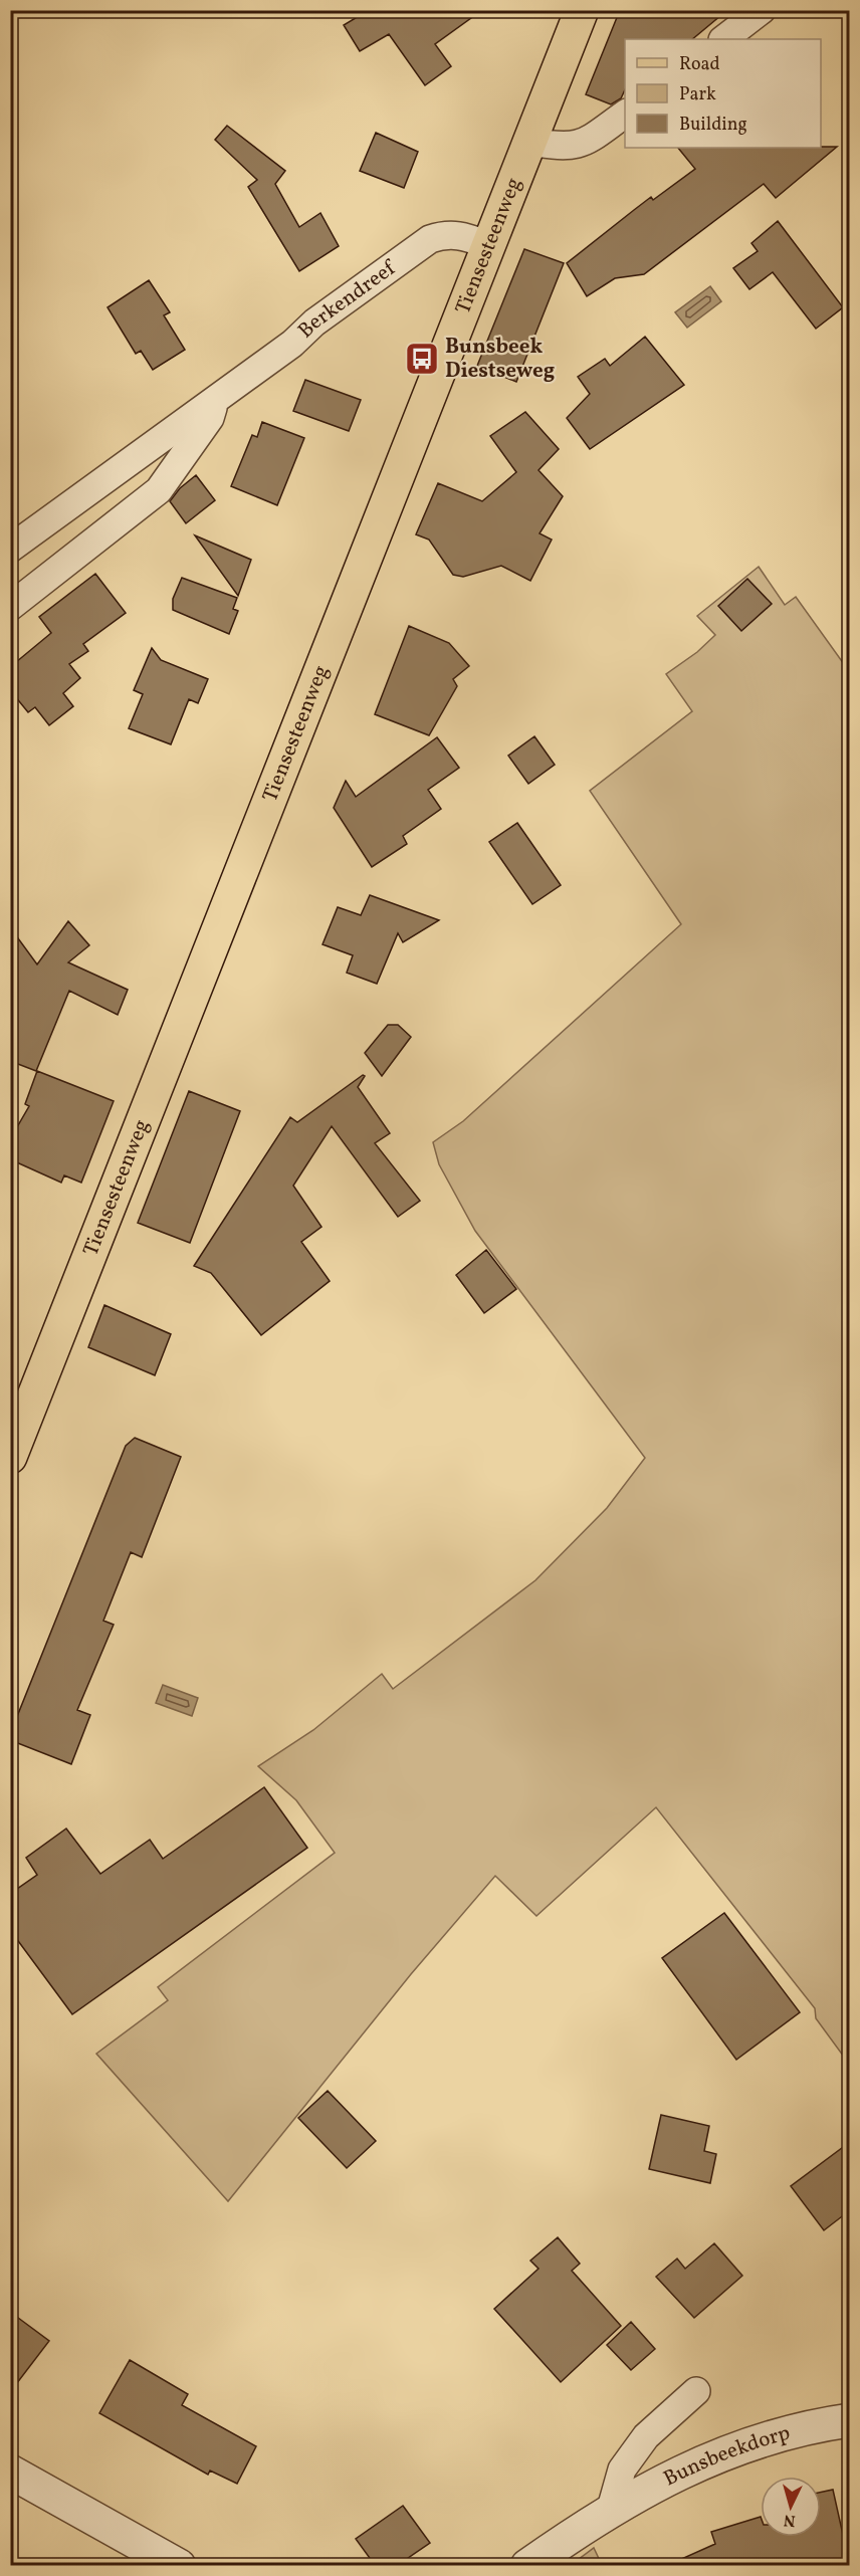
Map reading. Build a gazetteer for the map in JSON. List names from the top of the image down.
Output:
{
  "streets": {
    "main road": ["Tiensesteenweg"],
    "street": ["Berkendreef", "Bunsbeekdorp"]
  },
  "crossings": [
    ["Tiensesteenweg", "Berkendreef"]
  ],
  "places": {
    "bus stop": ["Bunsbeek Diestseweg"]
  },
  "legend": ["Road", "Park", "Building"],
  "north": "bottom"
}
